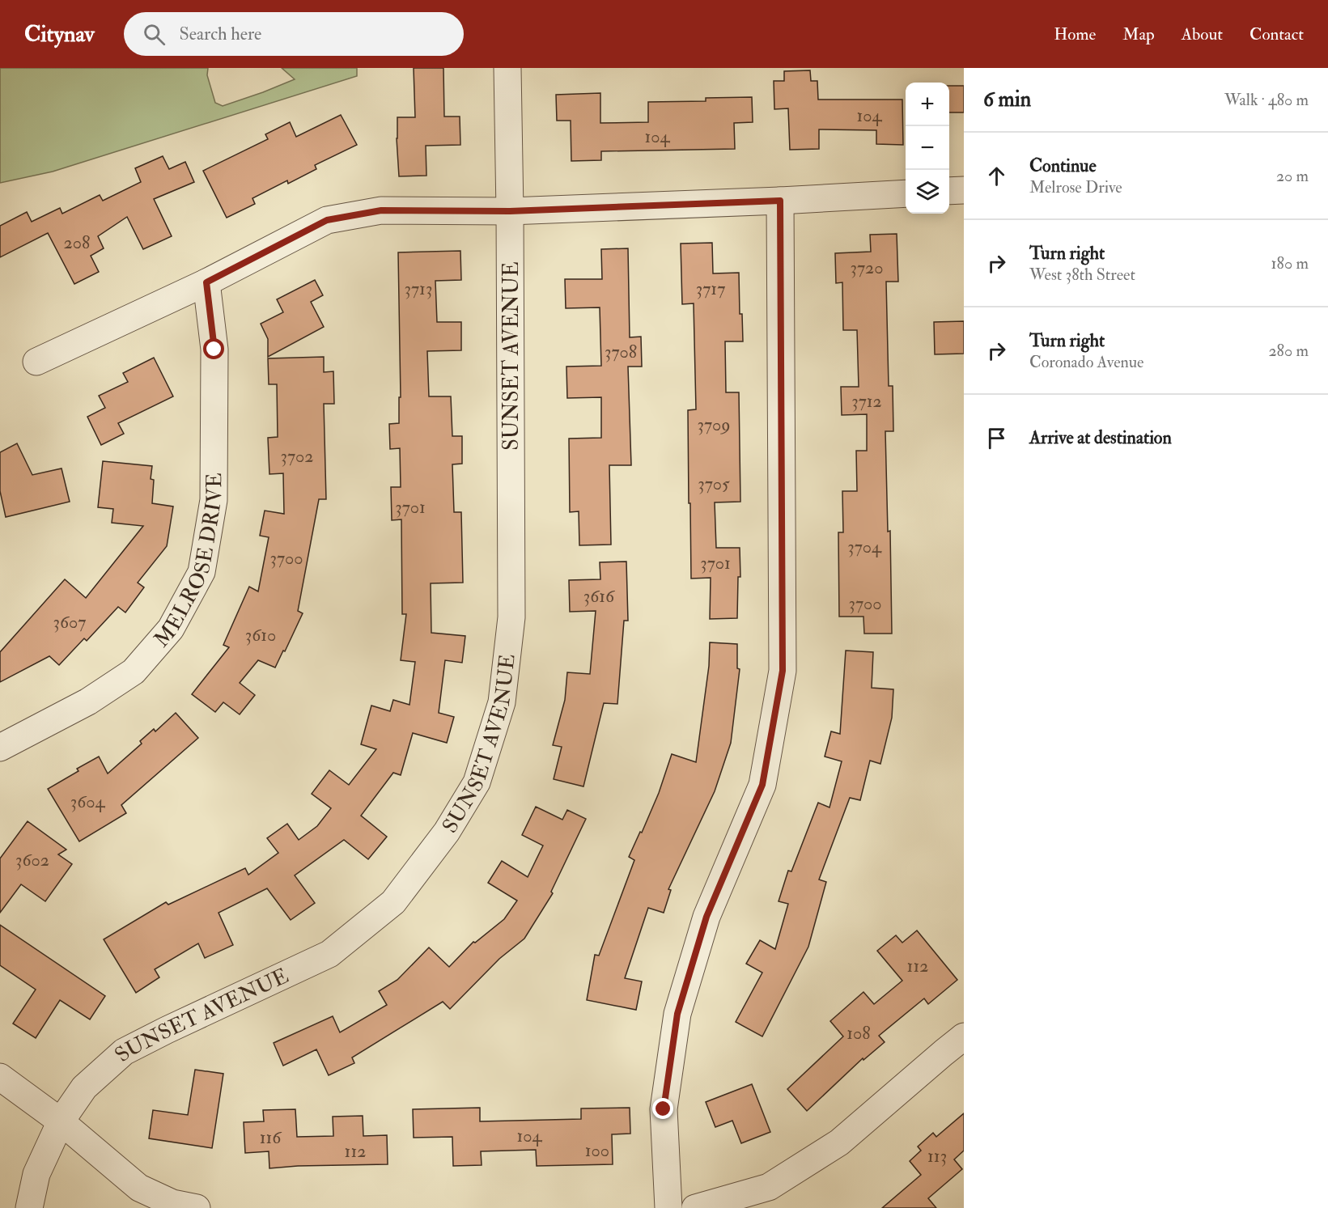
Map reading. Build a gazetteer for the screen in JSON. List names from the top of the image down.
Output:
{
  "streets": {
    "street": ["SUNSET AVENUE", "MELROSE DRIVE"]
  },
  "house_numbers": [
    "104",
    "104",
    "208",
    "3720",
    "3713",
    "3717",
    "3708",
    "3712",
    "3709",
    "3702",
    "3705",
    "3701",
    "3704",
    "3700",
    "3701",
    "3616",
    "3700",
    "3607",
    "3610",
    "3604",
    "3602",
    "112",
    "108",
    "104",
    "116",
    "100",
    "112",
    "113"
  ],
  "page": {
    "header": "Citynav",
    "search": "Search here",
    "nav": [
      "Home",
      "Map",
      "About",
      "Contact"
    ],
    "heading": ["6 min", "Walk · 480 m"],
    "map_buttons": ["+", "−"],
    "list": [
      ["Continue", "Melrose Drive", "20 m"],
      ["Turn right", "West 38th Street", "180 m"],
      ["Turn right", "Coronado Avenue", "280 m"],
      "Arrive at destination"
    ]
  }
}
